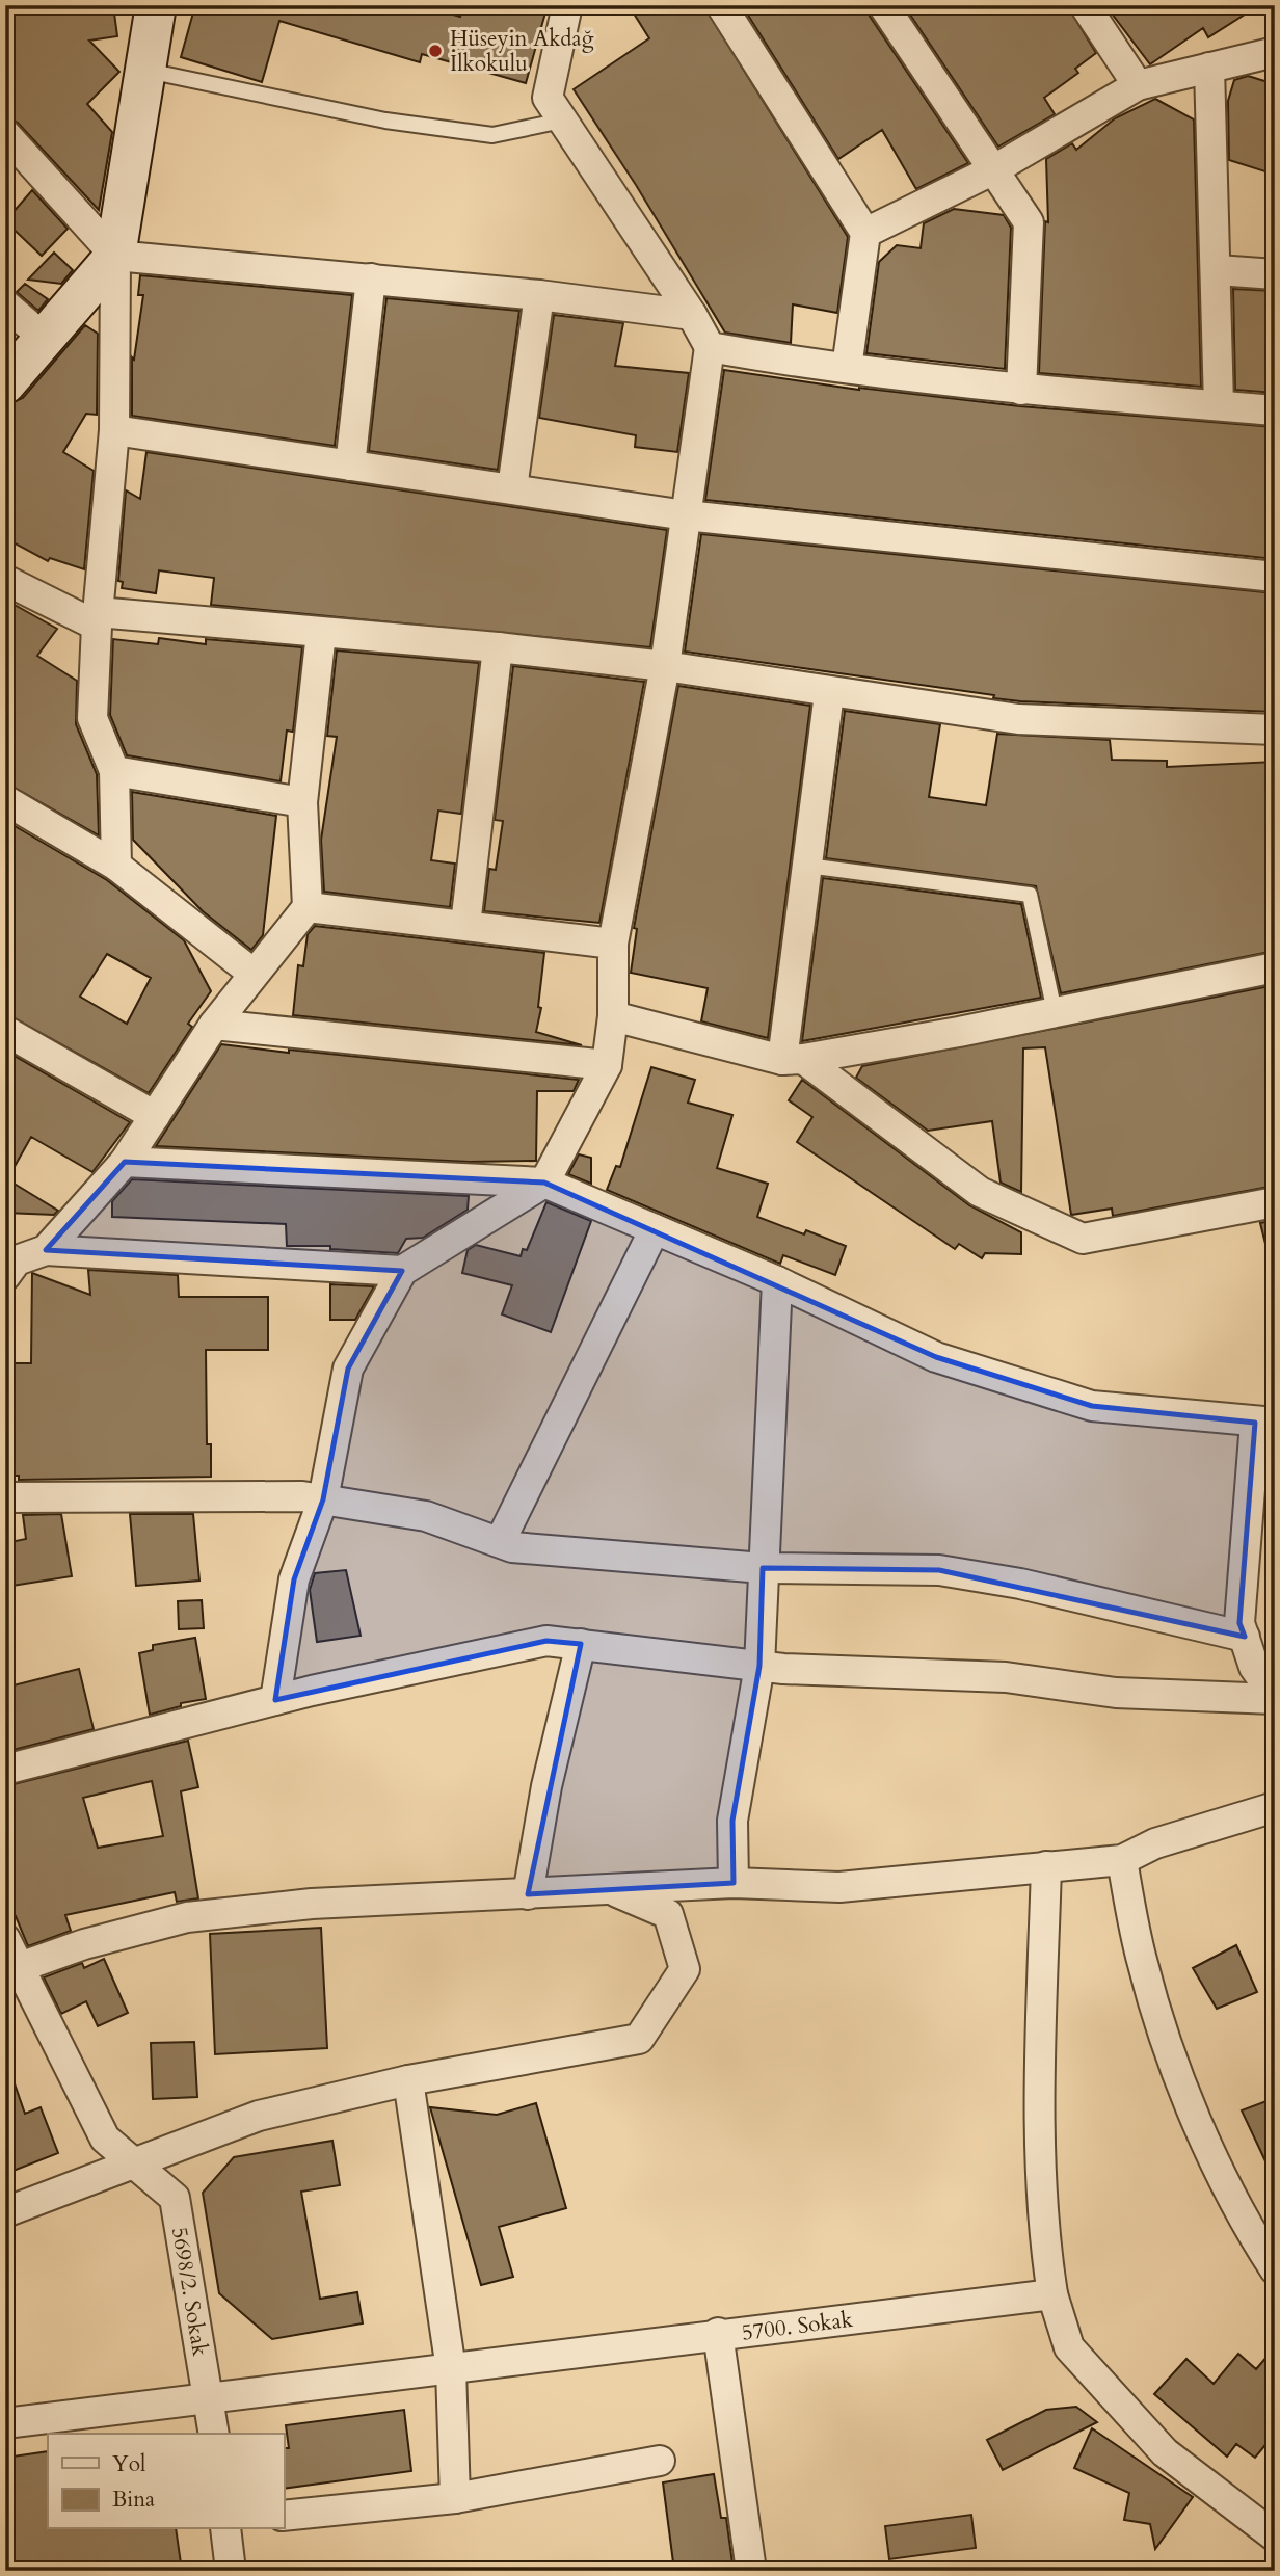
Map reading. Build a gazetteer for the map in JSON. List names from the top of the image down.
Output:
{
  "streets": {
    "street": ["5698/2. Sokak", "5700. Sokak"]
  },
  "crossings": [
    ["5698/2. Sokak", "5700. Sokak"]
  ],
  "places": ["Hüseyin Akdağ İlkokulu"],
  "legend": ["Yol", "Bina"]
}
